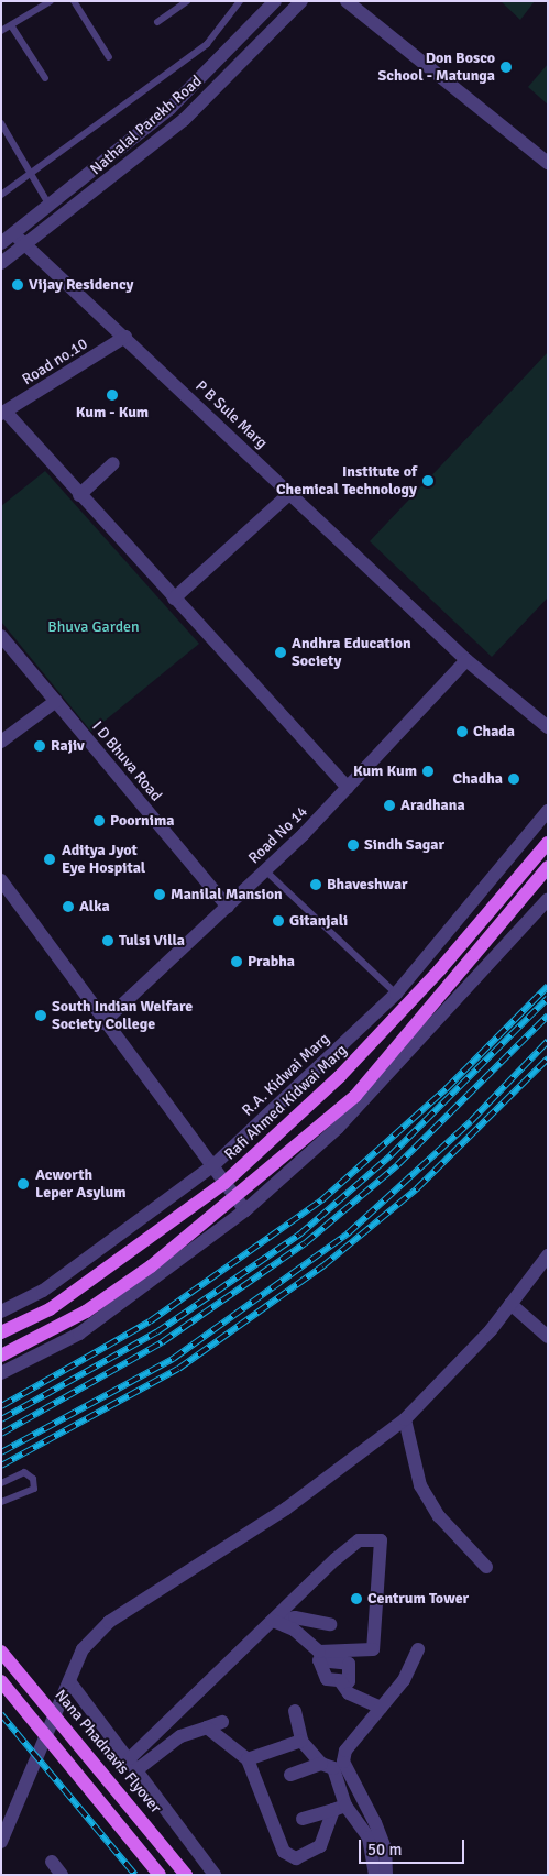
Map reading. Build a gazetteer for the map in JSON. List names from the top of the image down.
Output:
{
  "streets": {
    "main road": ["Rafi Ahmed Kidwai Marg", "Nana Phadnavis Flyover"],
    "street": [
      "Nathalal Parekh Road",
      "Road no.10",
      "P B Sule Marg",
      "I D Bhuva Road",
      "Road No 14",
      "R.A. Kidwai Marg"
    ]
  },
  "crossings": [
    ["Nathalal Parekh Road", "P B Sule Marg"],
    ["Road no.10", "P B Sule Marg"],
    ["P B Sule Marg", "Road No 14"],
    ["I D Bhuva Road", "Road No 14"]
  ],
  "parks": ["Bhuva Garden"],
  "places": [
    "Don Bosco School - Matunga",
    "Vijay Residency",
    "Kum - Kum",
    "Institute of Chemical Technology",
    "Andhra Education Society",
    "Chada",
    "Rajiv",
    "Kum Kum",
    "Chadha",
    "Aradhana",
    "Poornima",
    "Sindh Sagar",
    "Aditya Jyot Eye Hospital",
    "Bhaveshwar",
    "Manilal Mansion",
    "Alka",
    "Gitanjali",
    "Tulsi Villa",
    "Prabha",
    "South Indian Welfare Society College",
    "Acworth Leper Asylum",
    "Centrum Tower"
  ],
  "scale_bar": "50 m"
}
